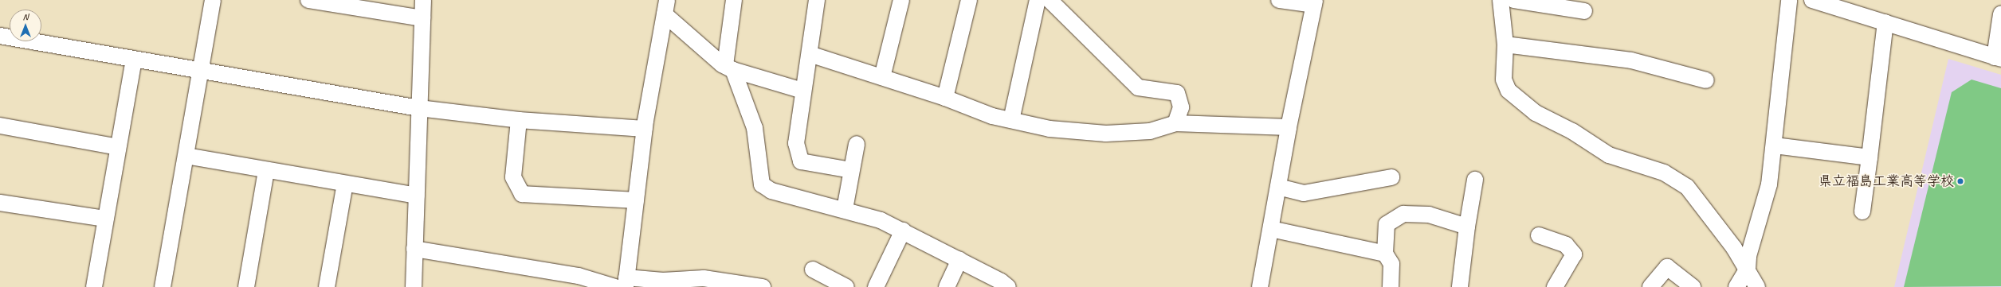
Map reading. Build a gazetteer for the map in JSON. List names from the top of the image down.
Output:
{
  "places": ["県立福島工業高等学校"],
  "north": "top"
}
